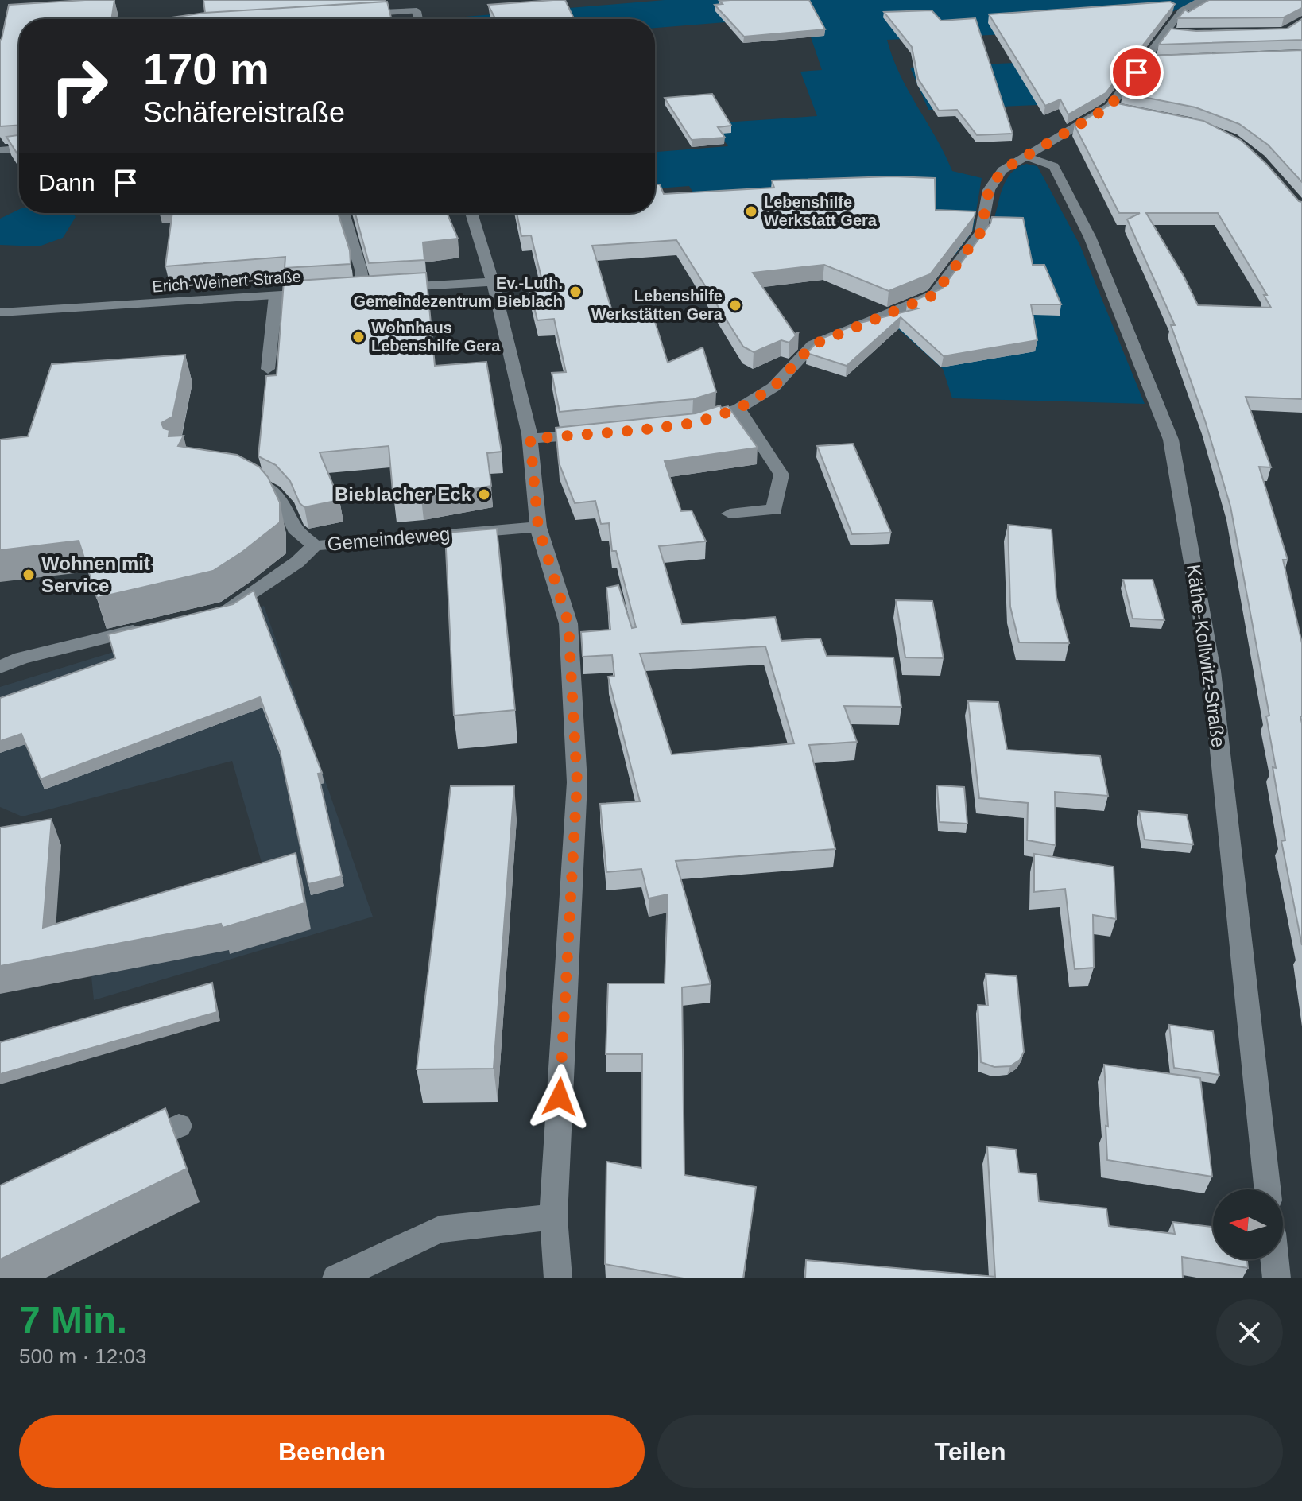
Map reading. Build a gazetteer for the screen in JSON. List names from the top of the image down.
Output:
{
  "streets": {
    "street": ["Erich-Weinert-Straße", "Gemeindeweg", "Käthe-Kollwitz-Straße"]
  },
  "places": [
    "Lebenshilfe Werkstatt Gera",
    "Ev.-Luth. Gemeindezentrum Bieblach",
    "Lebenshilfe Werkstätten Gera",
    "Wohnhaus Lebenshilfe Gera",
    "Bieblacher Eck",
    "Wohnen mit Service"
  ],
  "north": "left",
  "page": {
    "turn": ["170 m", "Schäfereistraße"],
    "then": "Dann",
    "heading": ["7 Min.", "500 m · 12:03"],
    "buttons": ["Beenden", "Teilen"]
  }
}
